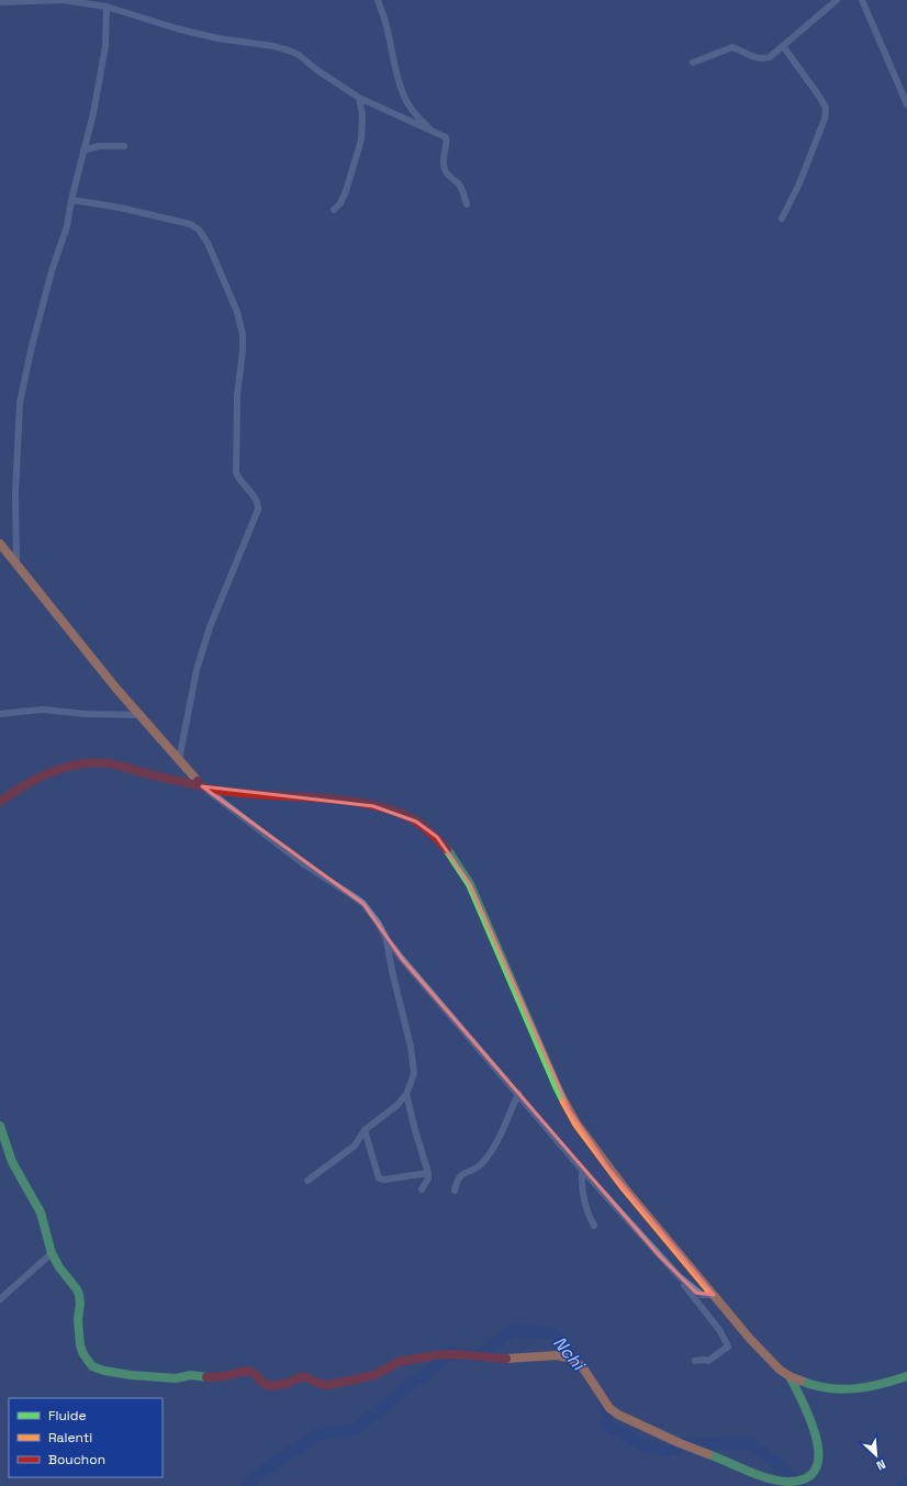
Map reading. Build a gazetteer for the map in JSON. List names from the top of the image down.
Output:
{
  "water": ["Nchi"],
  "legend": ["Fluide", "Ralenti", "Bouchon"],
  "north": "bottom right"
}
